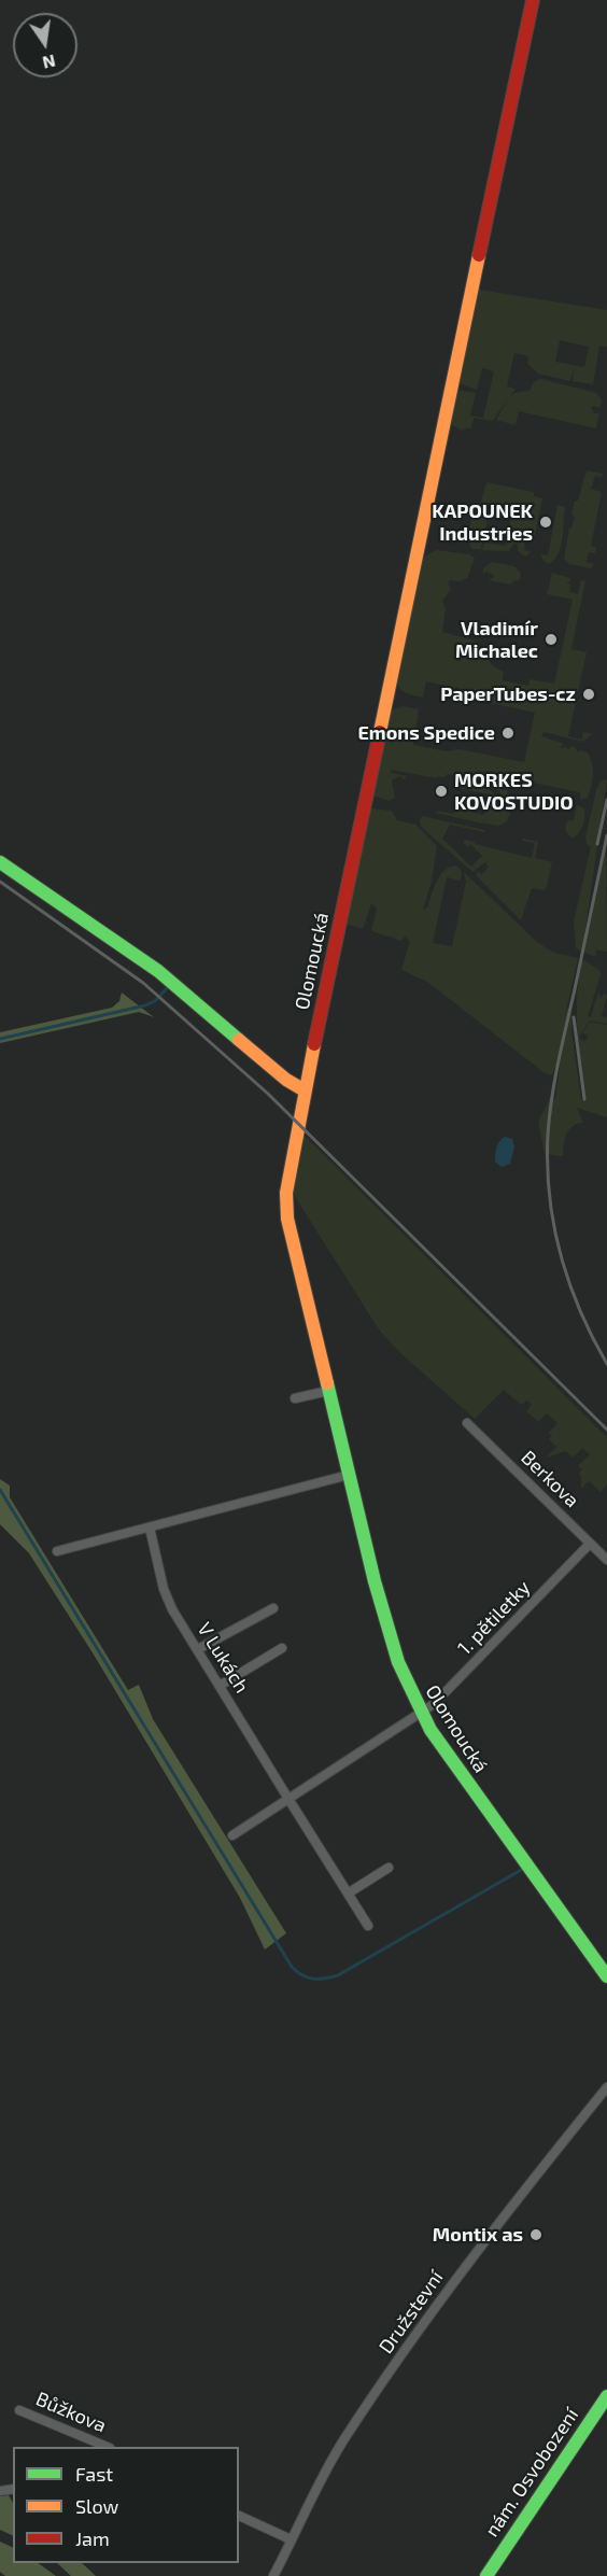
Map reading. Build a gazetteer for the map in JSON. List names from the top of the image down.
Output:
{
  "streets": {
    "street": [
      "Olomoucká",
      "Berkova",
      "1. pětiletky",
      "V Lukách",
      "Družstevní",
      "Bůžkova",
      "nám. Osvobození"
    ]
  },
  "crossings": [
    ["Olomoucká", "1. pětiletky"],
    ["Berkova", "1. pětiletky"]
  ],
  "places": [
    "KAPOUNEK Industries",
    "Vladimír Michalec",
    "PaperTubes-cz",
    "Emons Spedice",
    "MORKES KOVOSTUDIO",
    "Montix as"
  ],
  "legend": ["Fast", "Slow", "Jam"],
  "north": "bottom"
}
